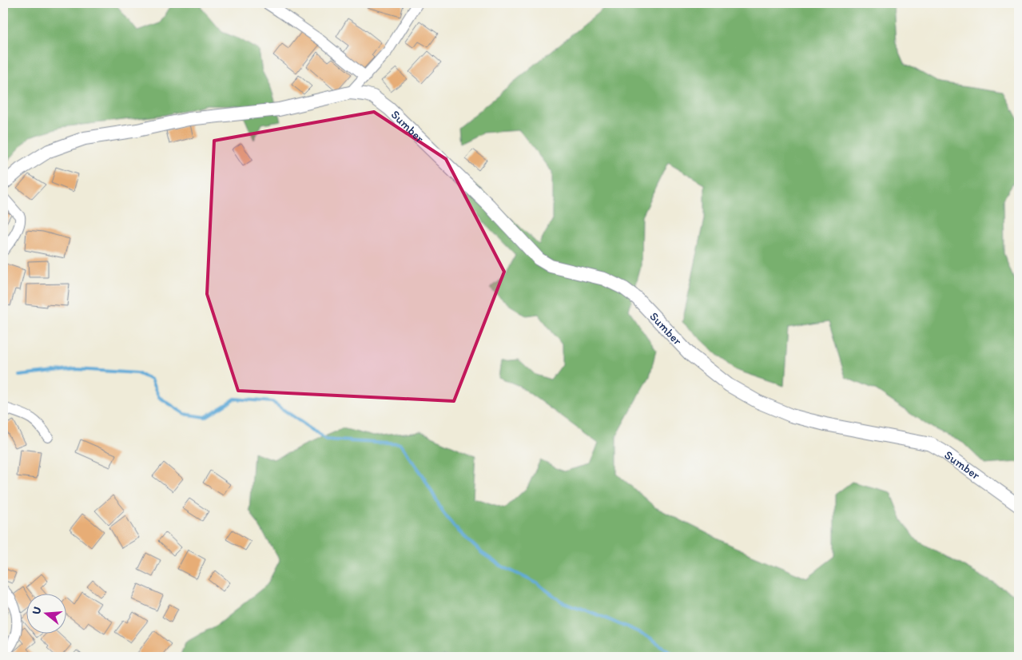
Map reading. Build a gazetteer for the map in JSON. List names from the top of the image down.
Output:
{
  "streets": {
    "street": ["Sumber"]
  },
  "north": "left"
}
